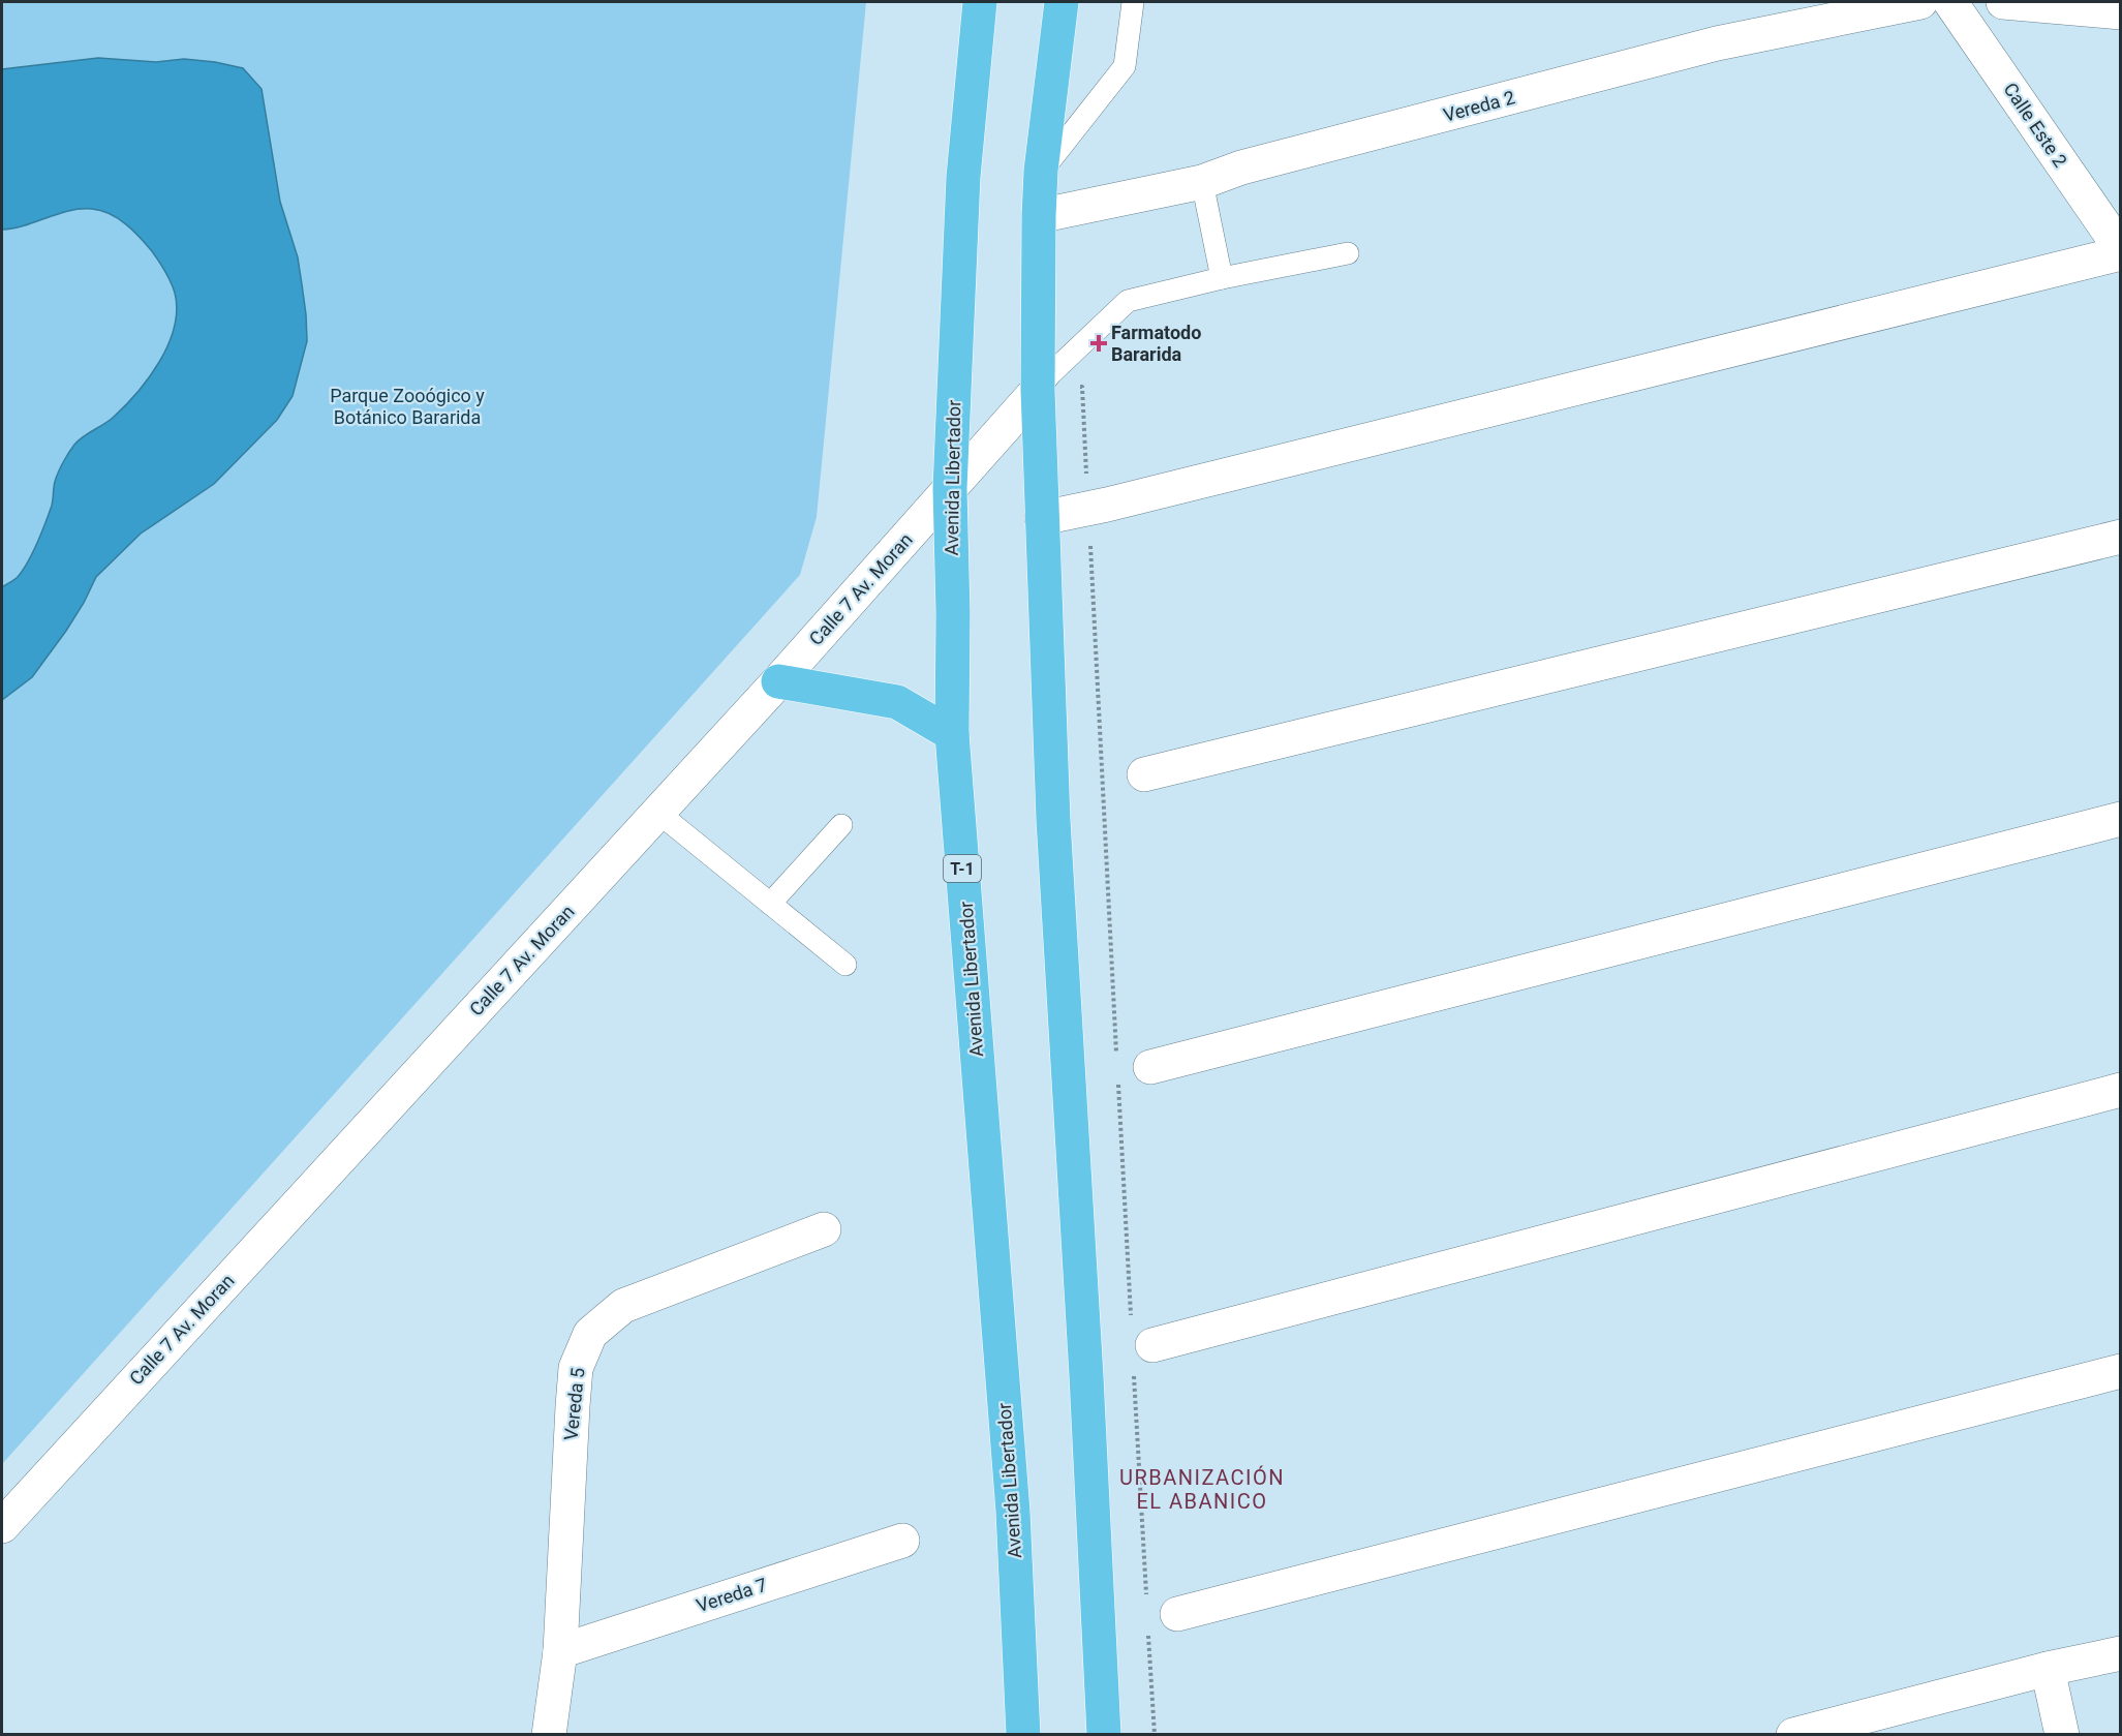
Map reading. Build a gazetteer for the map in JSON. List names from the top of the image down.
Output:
{
  "streets": {
    "main road": ["Avenida Libertador", "T-1"],
    "street": [
      "Vereda 2",
      "Calle Este 2",
      "Calle 7 Av. Moran",
      "Vereda 5",
      "Vereda 7"
    ]
  },
  "crossings": [
    ["Avenida Libertador", "Calle 7 Av. Moran"],
    ["Vereda 5", "Vereda 7"]
  ],
  "districts": ["URBANIZACIÓN EL ABANICO"],
  "parks": ["Parque Zooógico y Botánico Bararida"],
  "places": {
    "health": ["Farmatodo Bararida"]
  }
}
